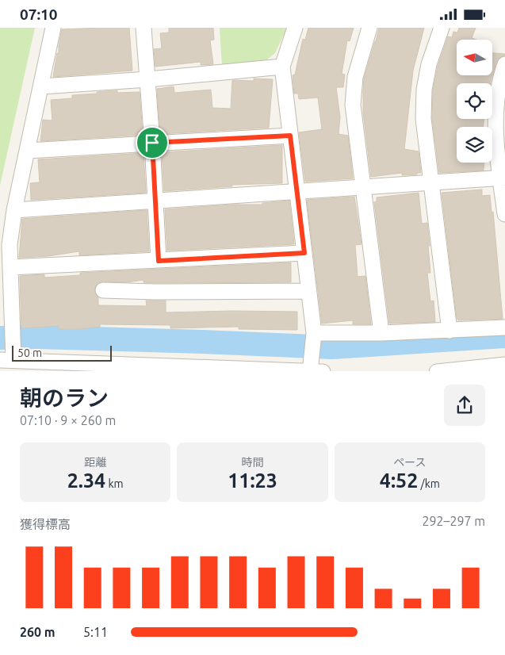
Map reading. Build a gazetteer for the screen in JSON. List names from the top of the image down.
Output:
{
  "scale_bar": "50 m",
  "north": "left",
  "page": {
    "status": "07:10",
    "scale": "50 m",
    "heading": ["朝のラン", "07:10 · 9 × 260 m"],
    "stats": [
      ["距離", "2.34 km"],
      ["時間", "11:23"],
      ["ペース", "4:52 /km"]
    ],
    "chart": ["獲得標高", "292–297 m"],
    "list": [
      {
        "name": "260 m",
        "note": "5:11"
      }
    ]
  }
}
